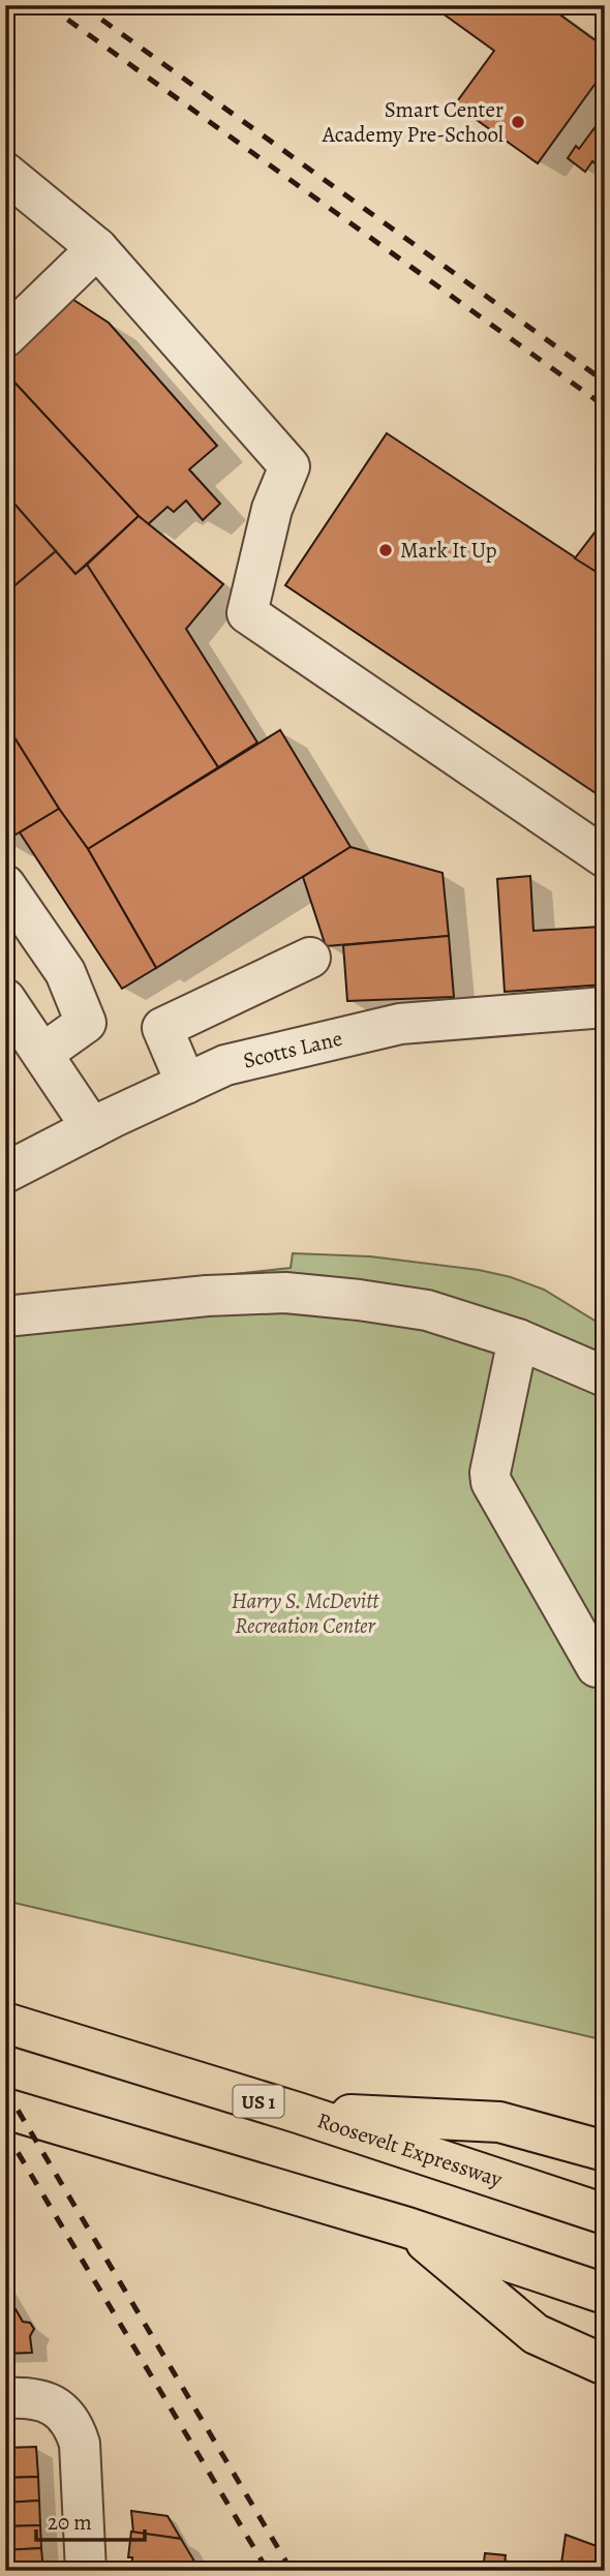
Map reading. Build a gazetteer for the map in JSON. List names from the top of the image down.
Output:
{
  "streets": {
    "highway": ["US 1", "Roosevelt Expressway"],
    "street": ["Scotts Lane"]
  },
  "parks": ["Harry S. McDevitt Recreation Center"],
  "places": ["Smart Center Academy Pre-School", "Mark It Up"],
  "scale_bar": "20 m"
}
